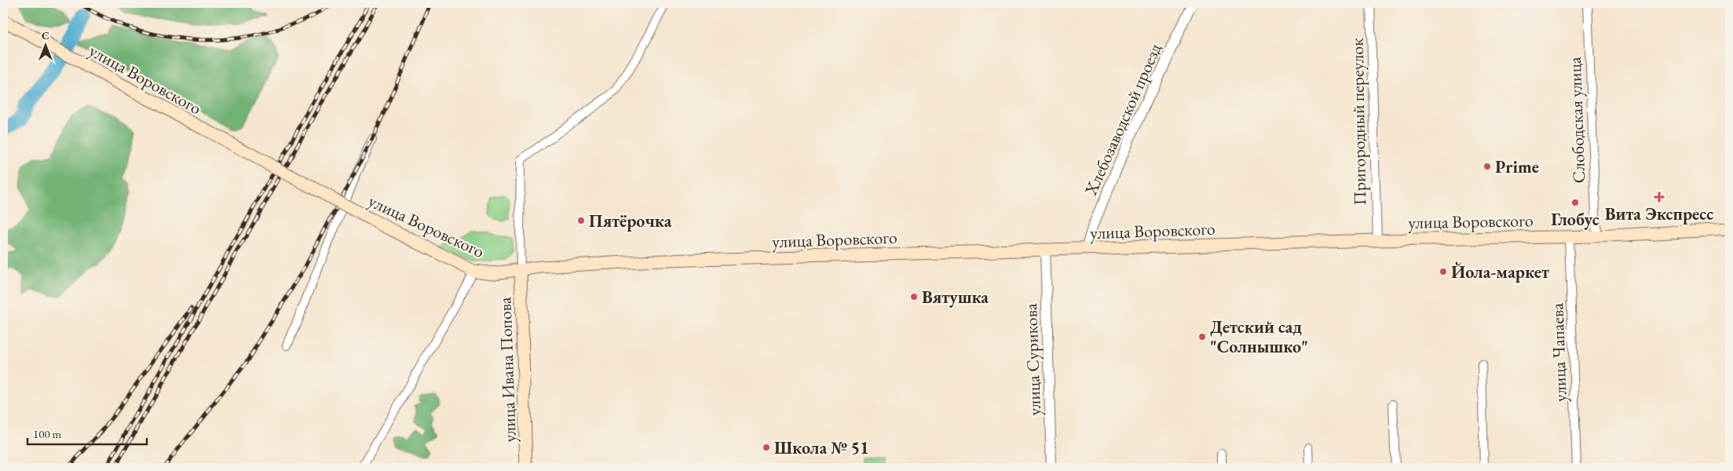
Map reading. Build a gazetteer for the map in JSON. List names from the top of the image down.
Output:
{
  "streets": {
    "main road": ["улица Воровского", "улица Ивана Попова"],
    "street": [
      "Хлебозаводской проезд",
      "Слободская улица",
      "Пригородный переулок",
      "улица Чапаева",
      "улица Сурикова"
    ]
  },
  "crossings": [
    ["улица Воровского", "Хлебозаводской проезд"],
    ["улица Воровского", "Слободская улица"],
    ["улица Воровского", "Пригородный переулок"],
    ["улица Воровского", "улица Чапаева"],
    ["улица Воровского", "улица Сурикова"],
    ["улица Воровского", "улица Ивана Попова"]
  ],
  "places": {
    "other": [
      "Prime",
      "Глобус",
      "Пятёрочка",
      "Йола-маркет",
      "Вятушка",
      "Детский сад \"Солнышко\"",
      "Школа № 51"
    ],
    "health": ["Вита Экспресс"]
  },
  "scale_bar": "100 m",
  "north": "top"
}
